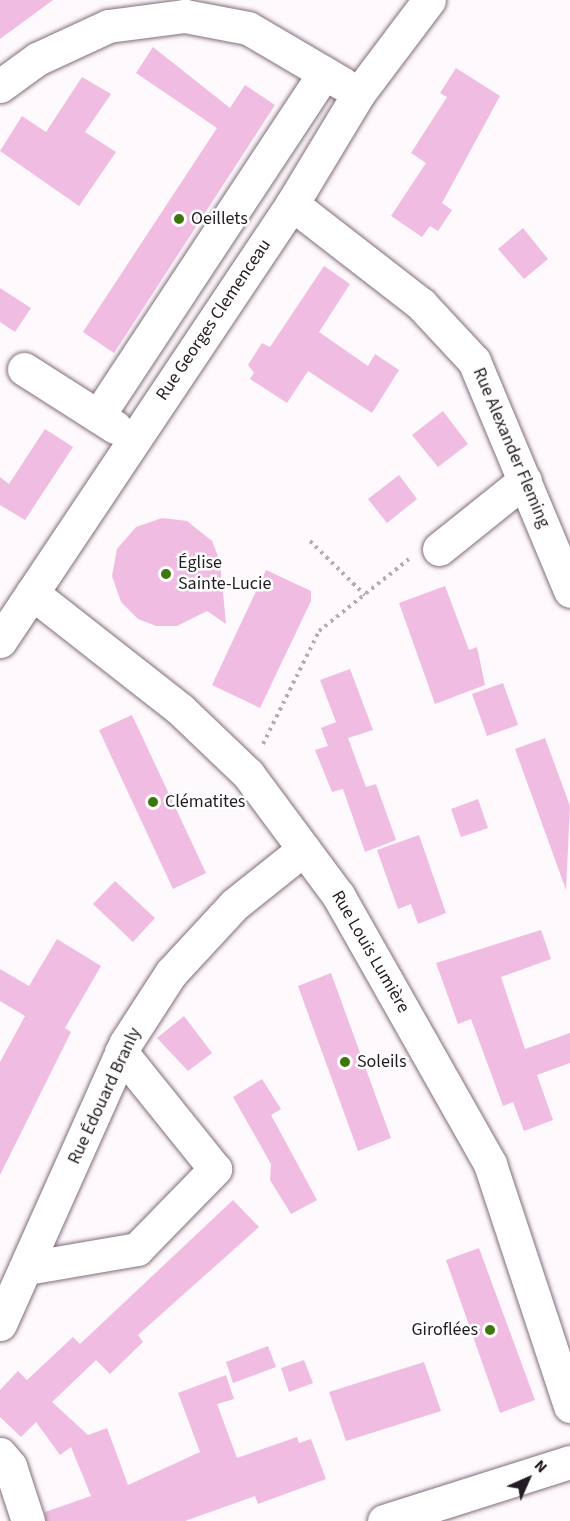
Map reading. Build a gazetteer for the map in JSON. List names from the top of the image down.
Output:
{
  "streets": {
    "street": [
      "Rue Georges Clemenceau",
      "Rue Alexander Fleming",
      "Rue Louis Lumière",
      "Rue Édouard Branly"
    ]
  },
  "crossings": [
    ["Rue Georges Clemenceau", "Rue Alexander Fleming"],
    ["Rue Georges Clemenceau", "Rue Louis Lumière"],
    ["Rue Louis Lumière", "Rue Édouard Branly"]
  ],
  "places": [
    "Oeillets",
    "Église Sainte-Lucie",
    "Clématites",
    "Soleils",
    "Giroflées"
  ],
  "north": "top right"
}
